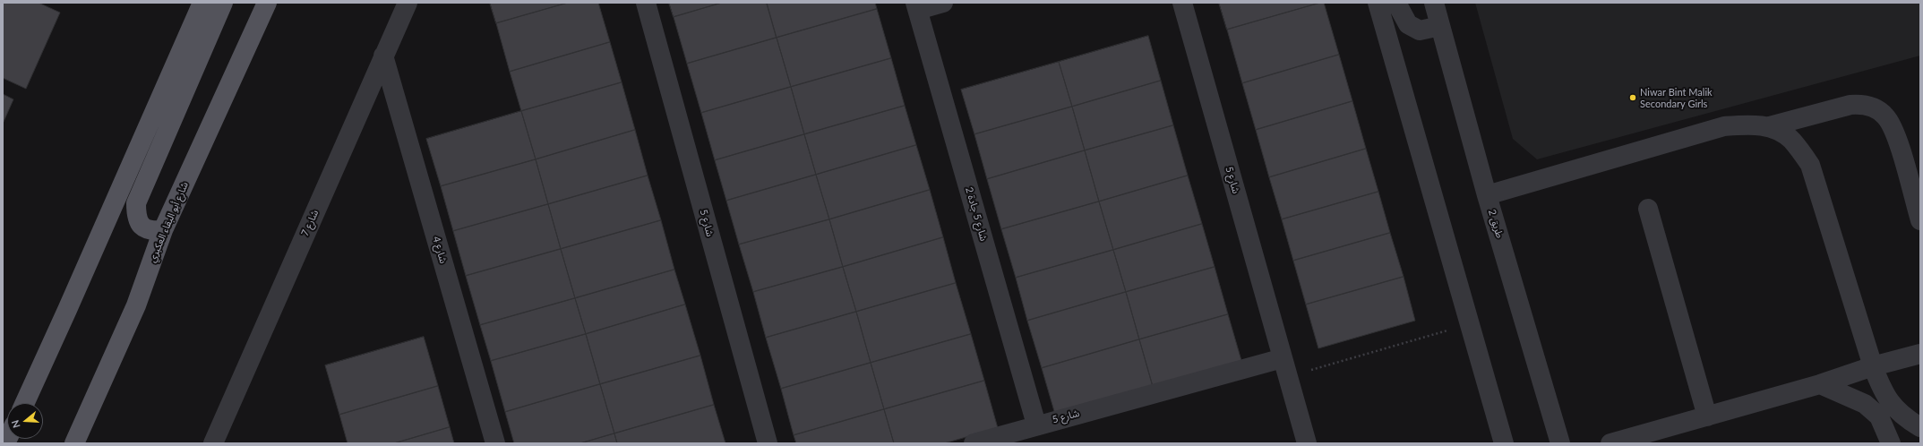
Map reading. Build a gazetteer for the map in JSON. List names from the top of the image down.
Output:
{
  "streets": {
    "main road": ["شارع أبو البقاء العكبري"],
    "street": [
      "شارع 5",
      "شارع 5 جادة 2",
      "شارع 7",
      "طريق 2",
      "شارع 4"
    ]
  },
  "crossings": [
    ["شارع 5", "شارع 5 جادة 2"],
    ["شارع 7", "شارع 4"]
  ],
  "places": ["Niwar Bint Malik Secondary Girls"],
  "north": "left"
}
